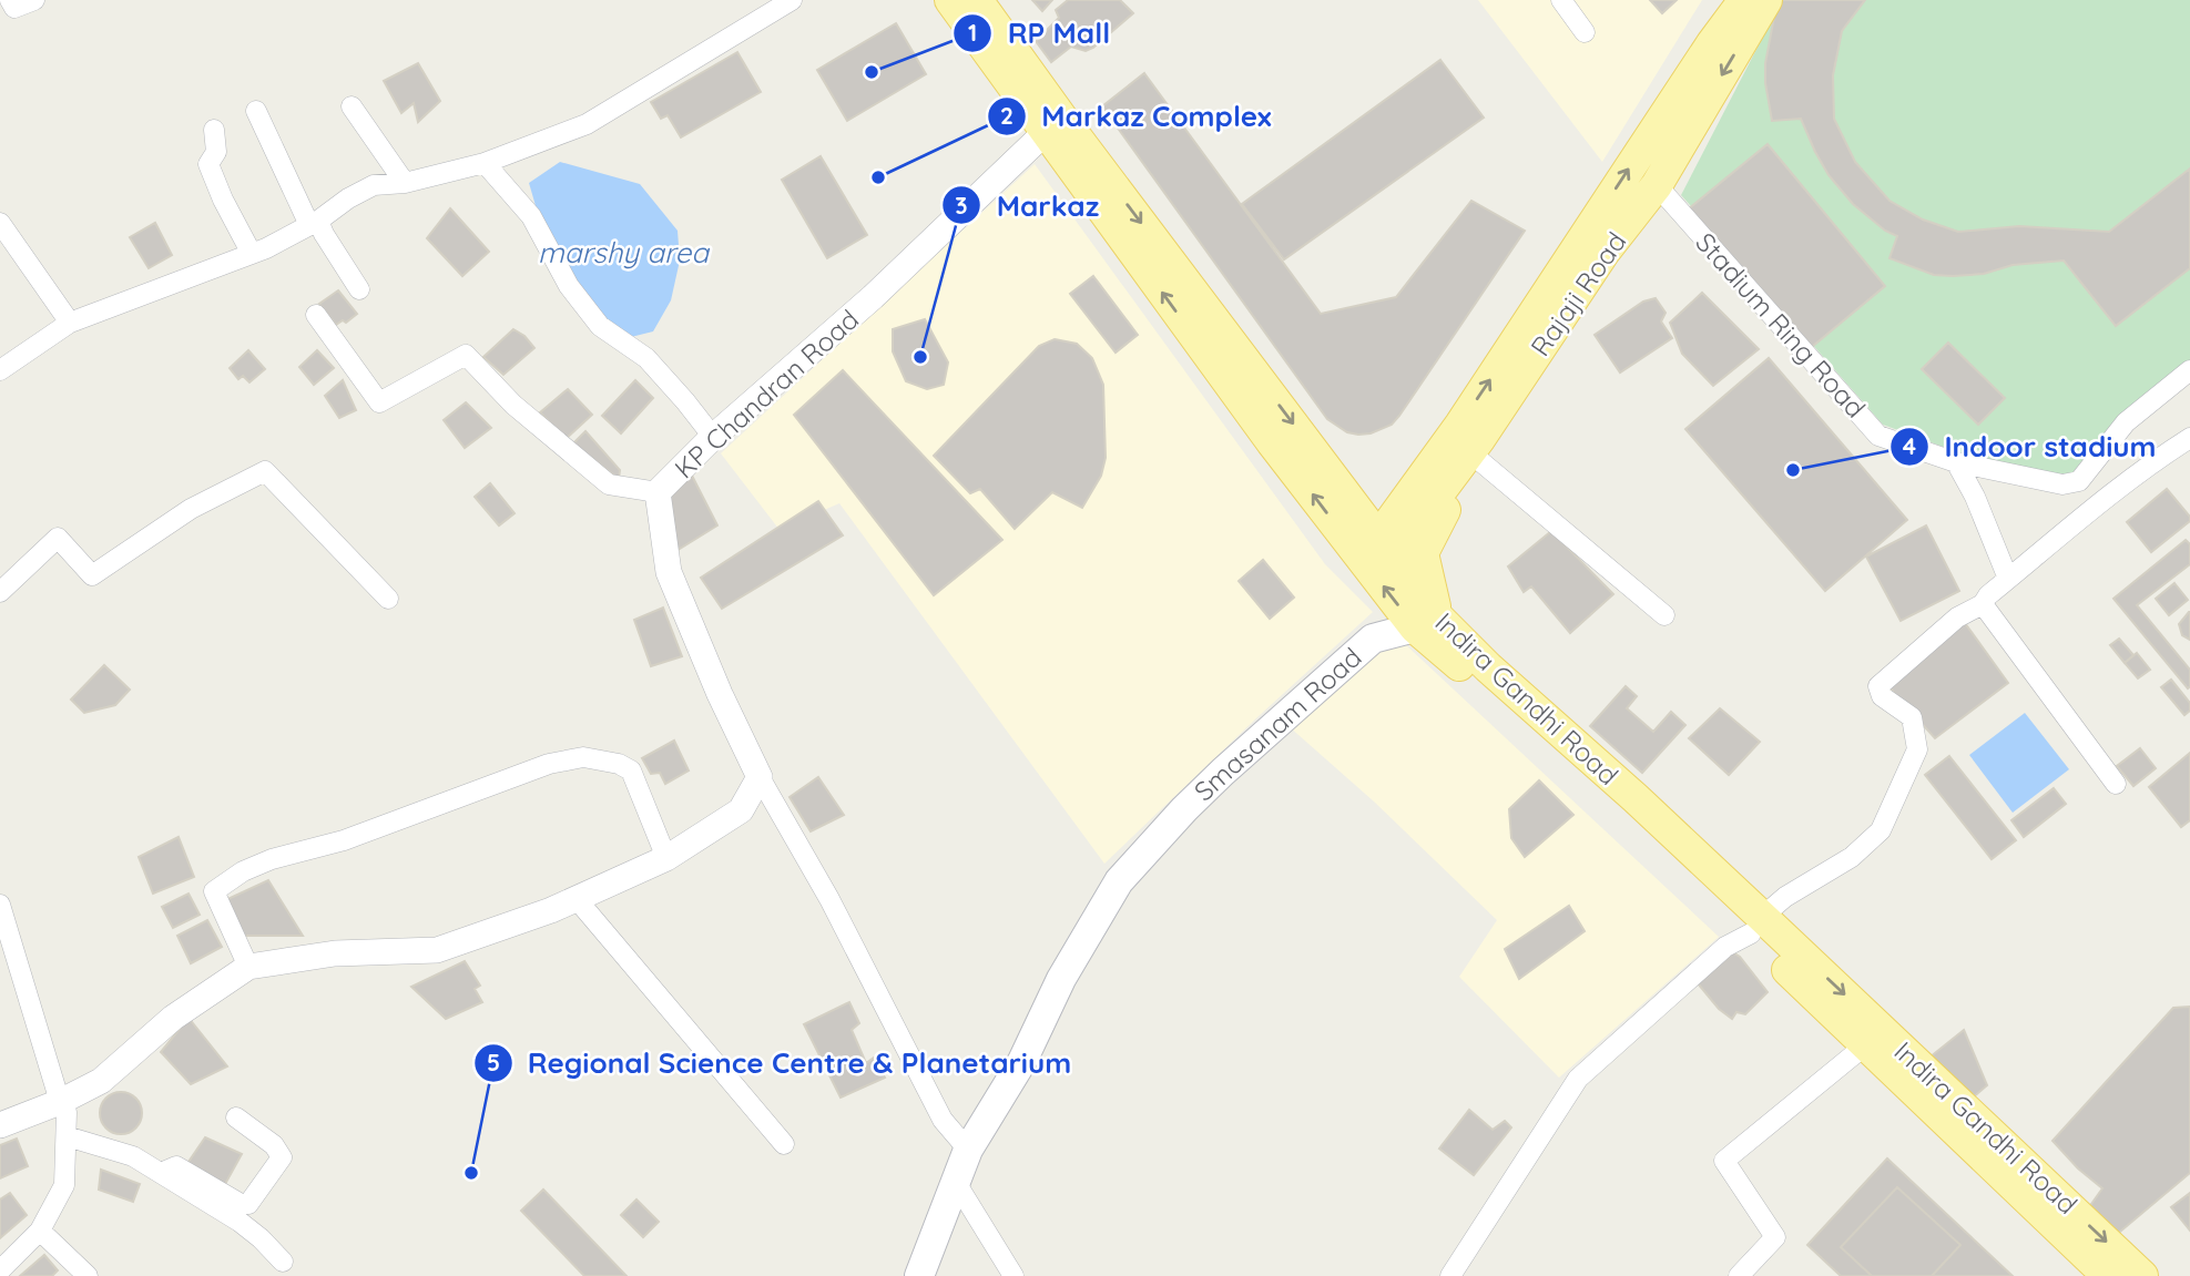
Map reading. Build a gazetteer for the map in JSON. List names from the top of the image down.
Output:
{
  "streets": {
    "main road": ["Rajaji Road", "Indira Gandhi Road", "Smasanam Road"],
    "street": ["Stadium Ring Road", "KP Chandran Road"]
  },
  "crossings": [
    ["Rajaji Road", "Stadium Ring Road"],
    ["Rajaji Road", "Indira Gandhi Road"],
    ["KP Chandran Road", "Indira Gandhi Road"],
    ["Indira Gandhi Road", "Smasanam Road"]
  ],
  "water": ["marshy area"],
  "places": [
    "RP Mall",
    "Markaz Complex",
    "Markaz",
    "Indoor stadium",
    "Regional Science Centre & Planetarium"
  ]
}
